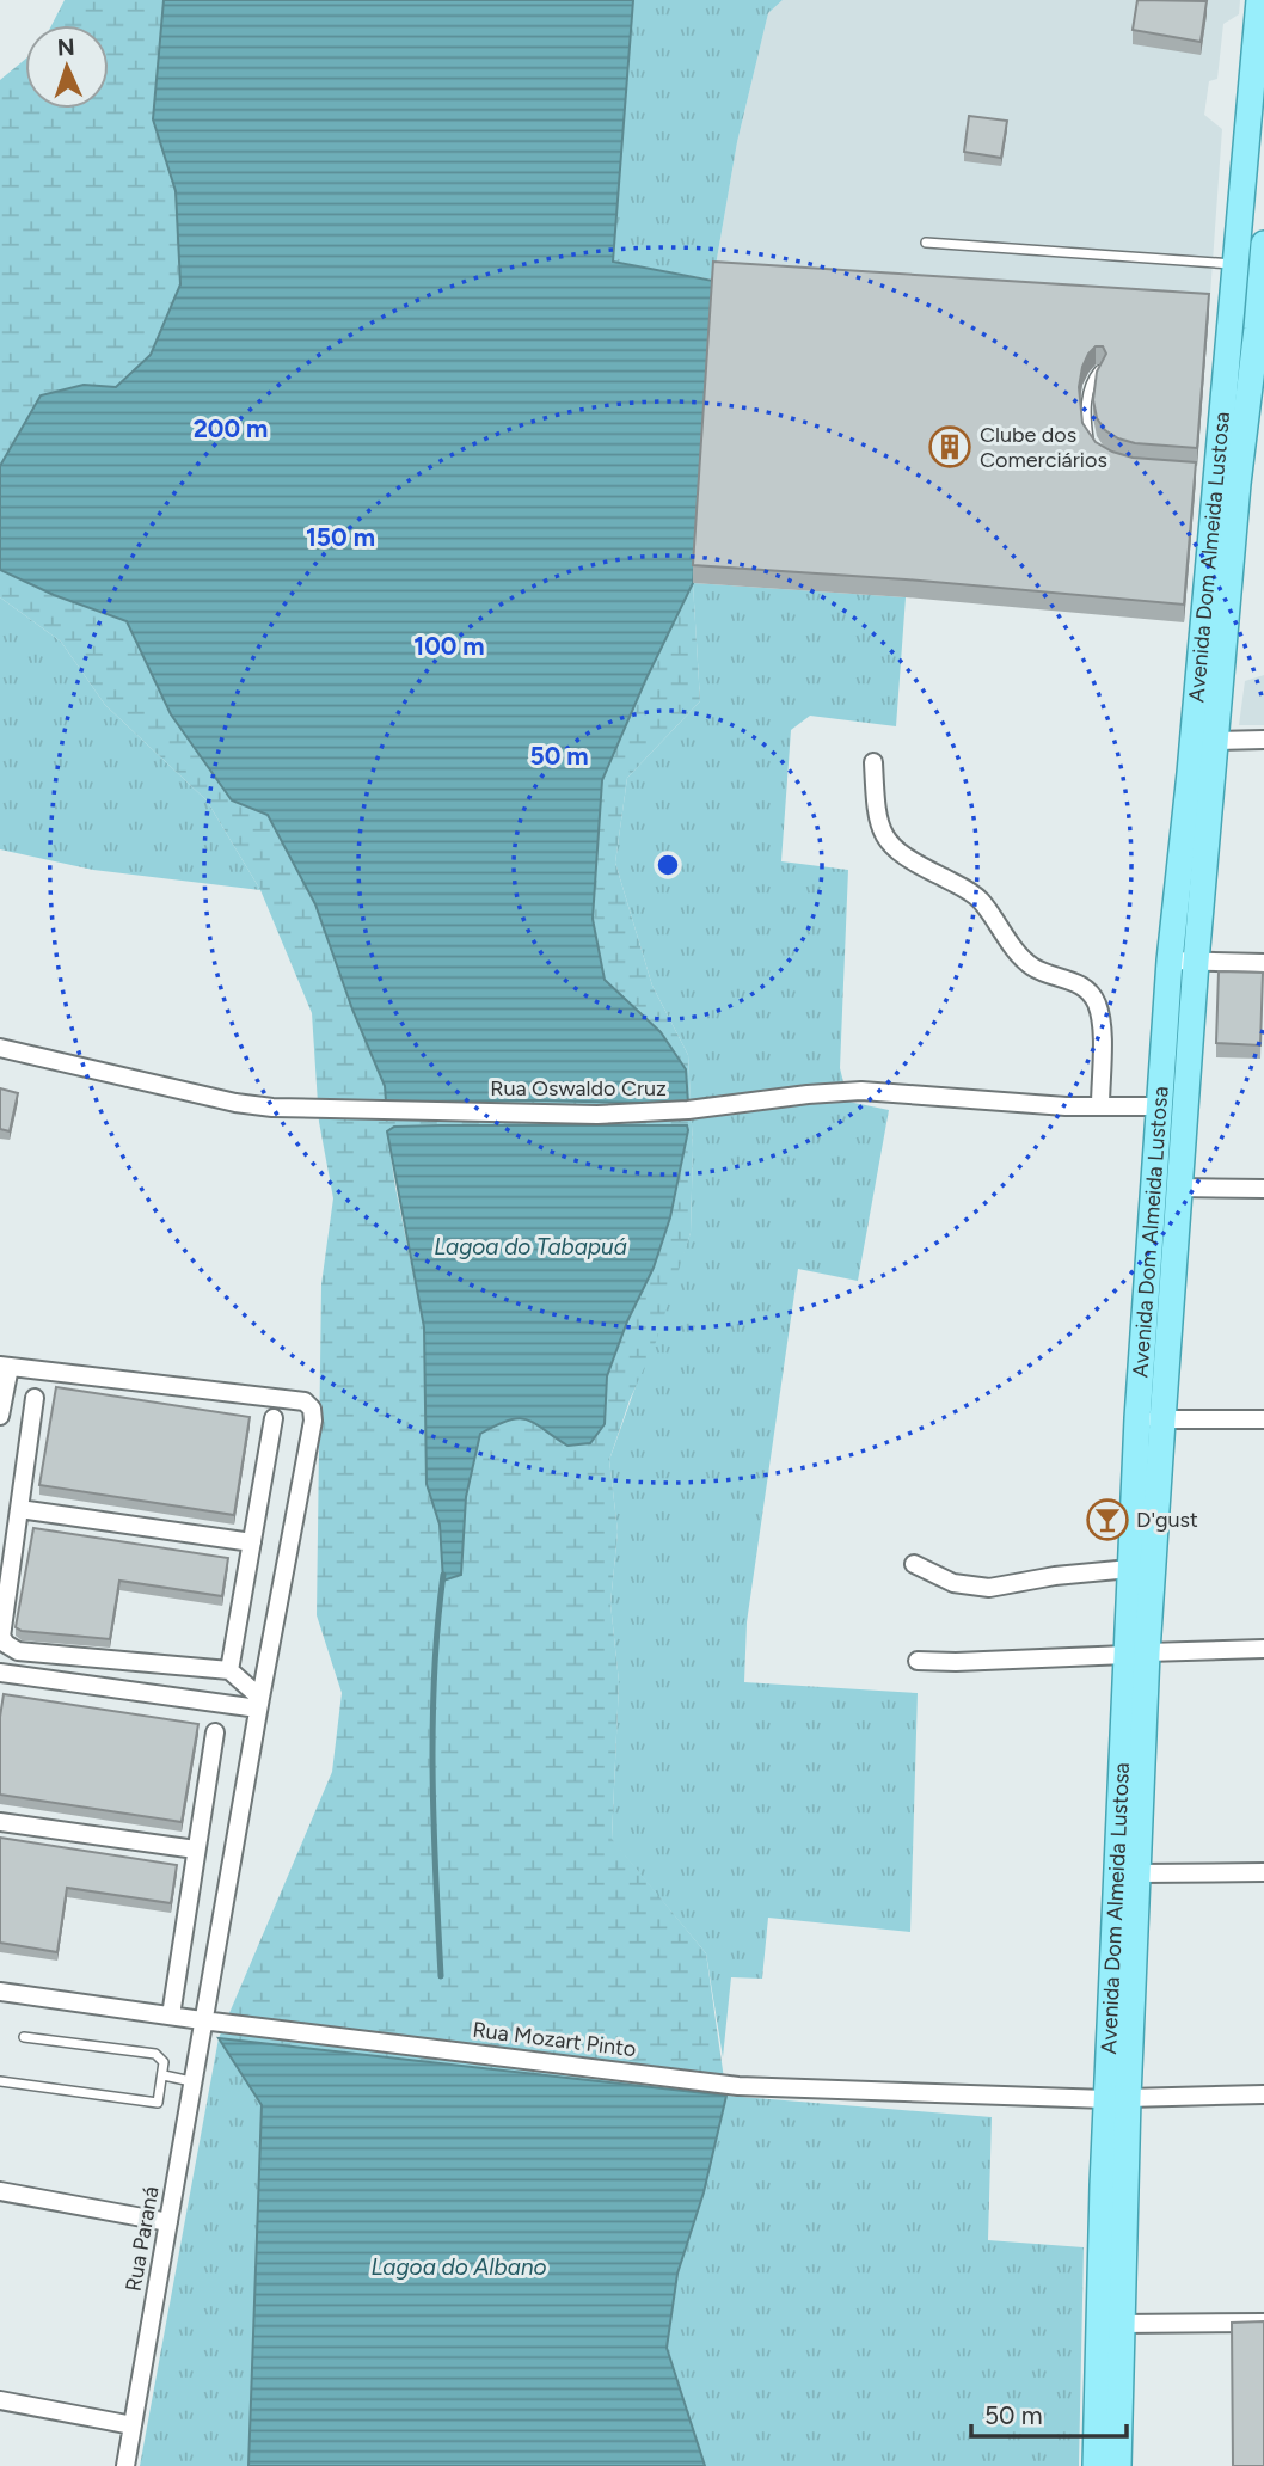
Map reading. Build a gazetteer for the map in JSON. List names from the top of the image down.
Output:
{
  "streets": {
    "main road": ["Avenida Dom Almeida Lustosa"],
    "street": ["Rua Oswaldo Cruz", "Rua Mozart Pinto", "Rua Paraná"]
  },
  "crossings": [
    ["Avenida Dom Almeida Lustosa", "Rua Oswaldo Cruz"],
    ["Avenida Dom Almeida Lustosa", "Rua Mozart Pinto"],
    ["Rua Mozart Pinto", "Rua Paraná"]
  ],
  "water": ["Lagoa do Tabapuá", "Lagoa do Albano"],
  "places": {
    "building": ["Clube dos Comerciários"],
    "bar": ["D'gust"]
  },
  "scale_bar": "50 m",
  "north": "top",
  "rings": [
    "200 m",
    "150 m",
    "100 m",
    "50 m"
  ]
}
